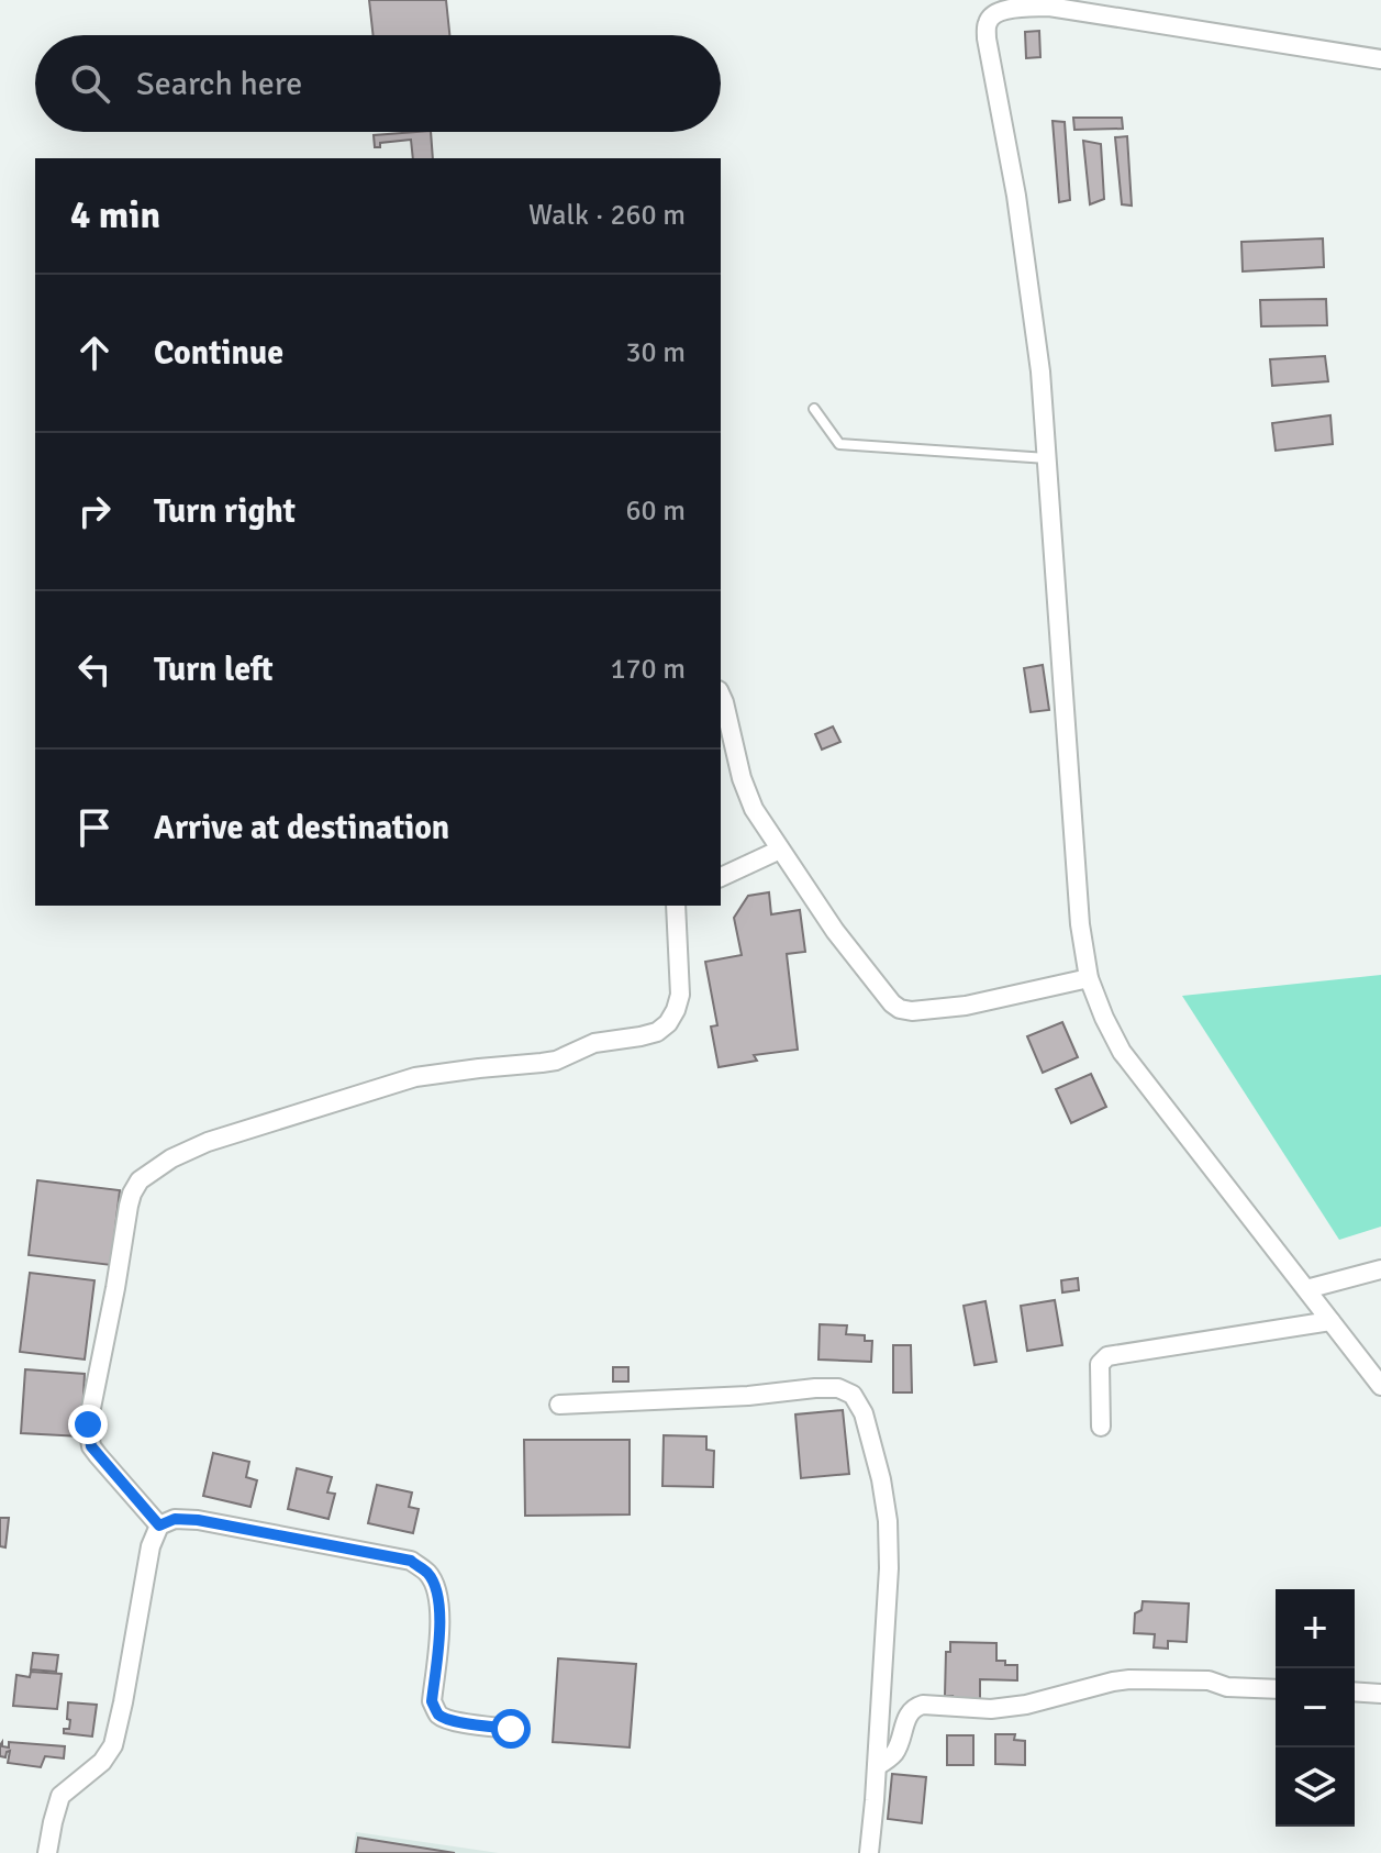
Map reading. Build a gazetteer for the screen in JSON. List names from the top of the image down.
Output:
{
  "page": {
    "search": "Search here",
    "heading": ["4 min", "Walk · 260 m"],
    "list": [
      ["Continue", "30 m"],
      ["Turn right", "60 m"],
      ["Turn left", "170 m"],
      "Arrive at destination"
    ],
    "map_buttons": ["+", "−"]
  }
}
